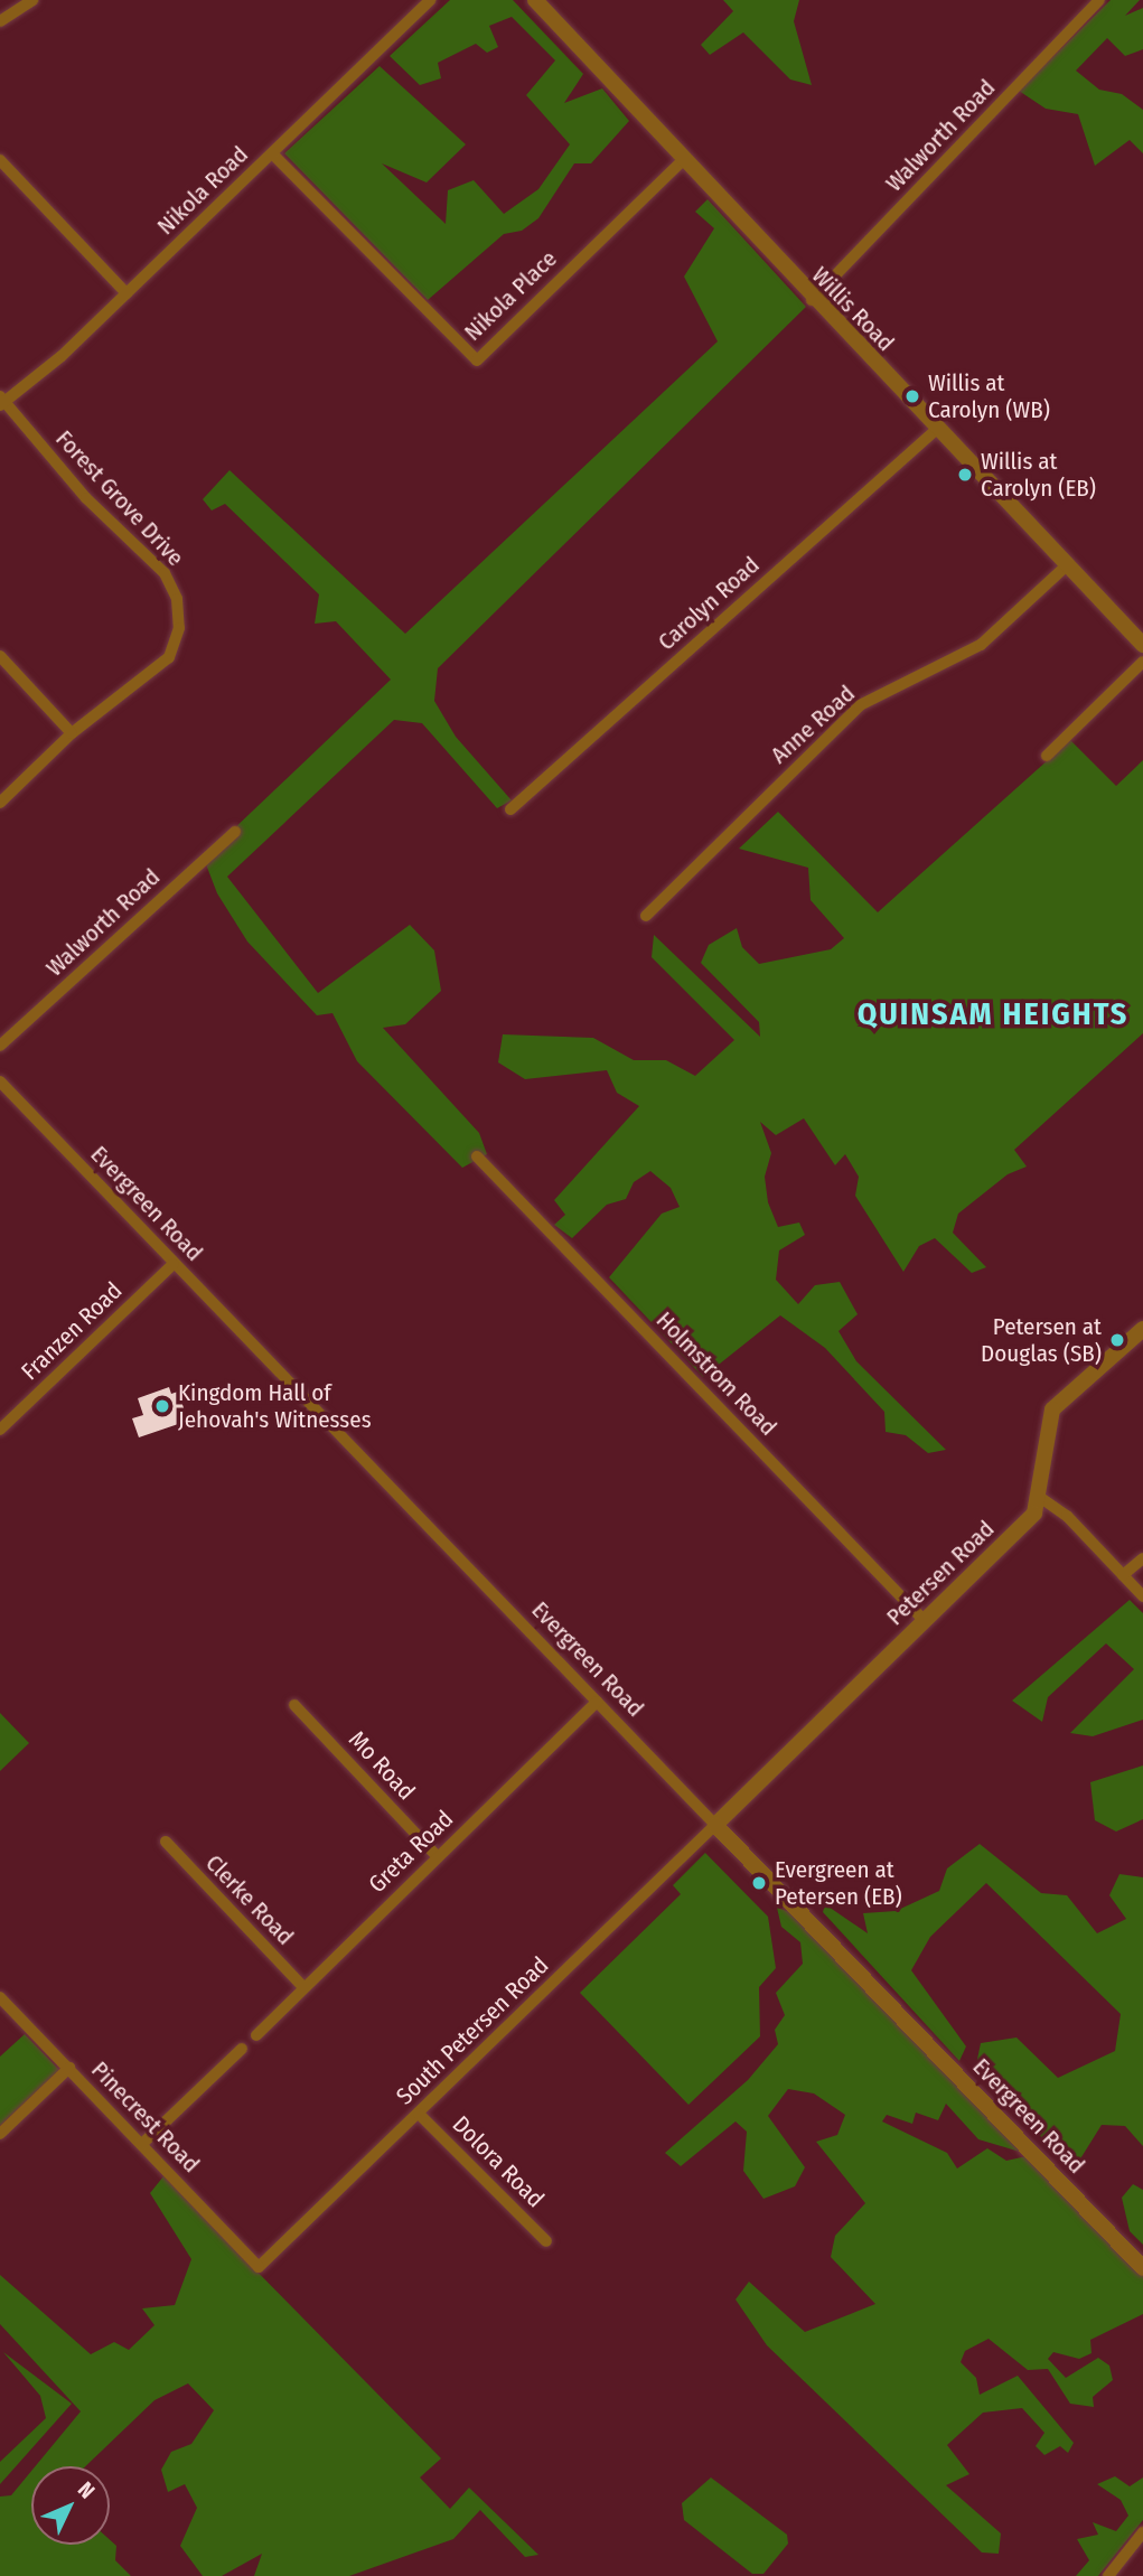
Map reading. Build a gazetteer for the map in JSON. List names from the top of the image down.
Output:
{
  "streets": {
    "street": [
      "Walworth Road",
      "Nikola Road",
      "Nikola Place",
      "Willis Road",
      "Forest Grove Drive",
      "Carolyn Road",
      "Anne Road",
      "Evergreen Road",
      "Franzen Road",
      "Holmstrom Road",
      "Petersen Road",
      "Mo Road",
      "Greta Road",
      "Clerke Road",
      "South Petersen Road",
      "Pinecrest Road",
      "Dolora Road"
    ]
  },
  "crossings": [
    ["Walworth Road", "Willis Road"],
    ["Nikola Road", "Nikola Place"],
    ["Nikola Road", "Forest Grove Drive"],
    ["Nikola Place", "Willis Road"],
    ["Willis Road", "Carolyn Road"],
    ["Willis Road", "Anne Road"],
    ["Evergreen Road", "Franzen Road"],
    ["Evergreen Road", "Petersen Road"],
    ["Evergreen Road", "Greta Road"],
    ["Evergreen Road", "South Petersen Road"],
    ["Holmstrom Road", "Petersen Road"],
    ["Petersen Road", "South Petersen Road"],
    ["Mo Road", "Greta Road"],
    ["Greta Road", "Clerke Road"],
    ["South Petersen Road", "Pinecrest Road"],
    ["South Petersen Road", "Dolora Road"]
  ],
  "districts": ["QUINSAM HEIGHTS"],
  "places": [
    "Willis at Carolyn (WB)",
    "Willis at Carolyn (EB)",
    "Petersen at Douglas (SB)",
    "Kingdom Hall of Jehovah's Witnesses",
    "Evergreen at Petersen (EB)"
  ],
  "north": "top right"
}
